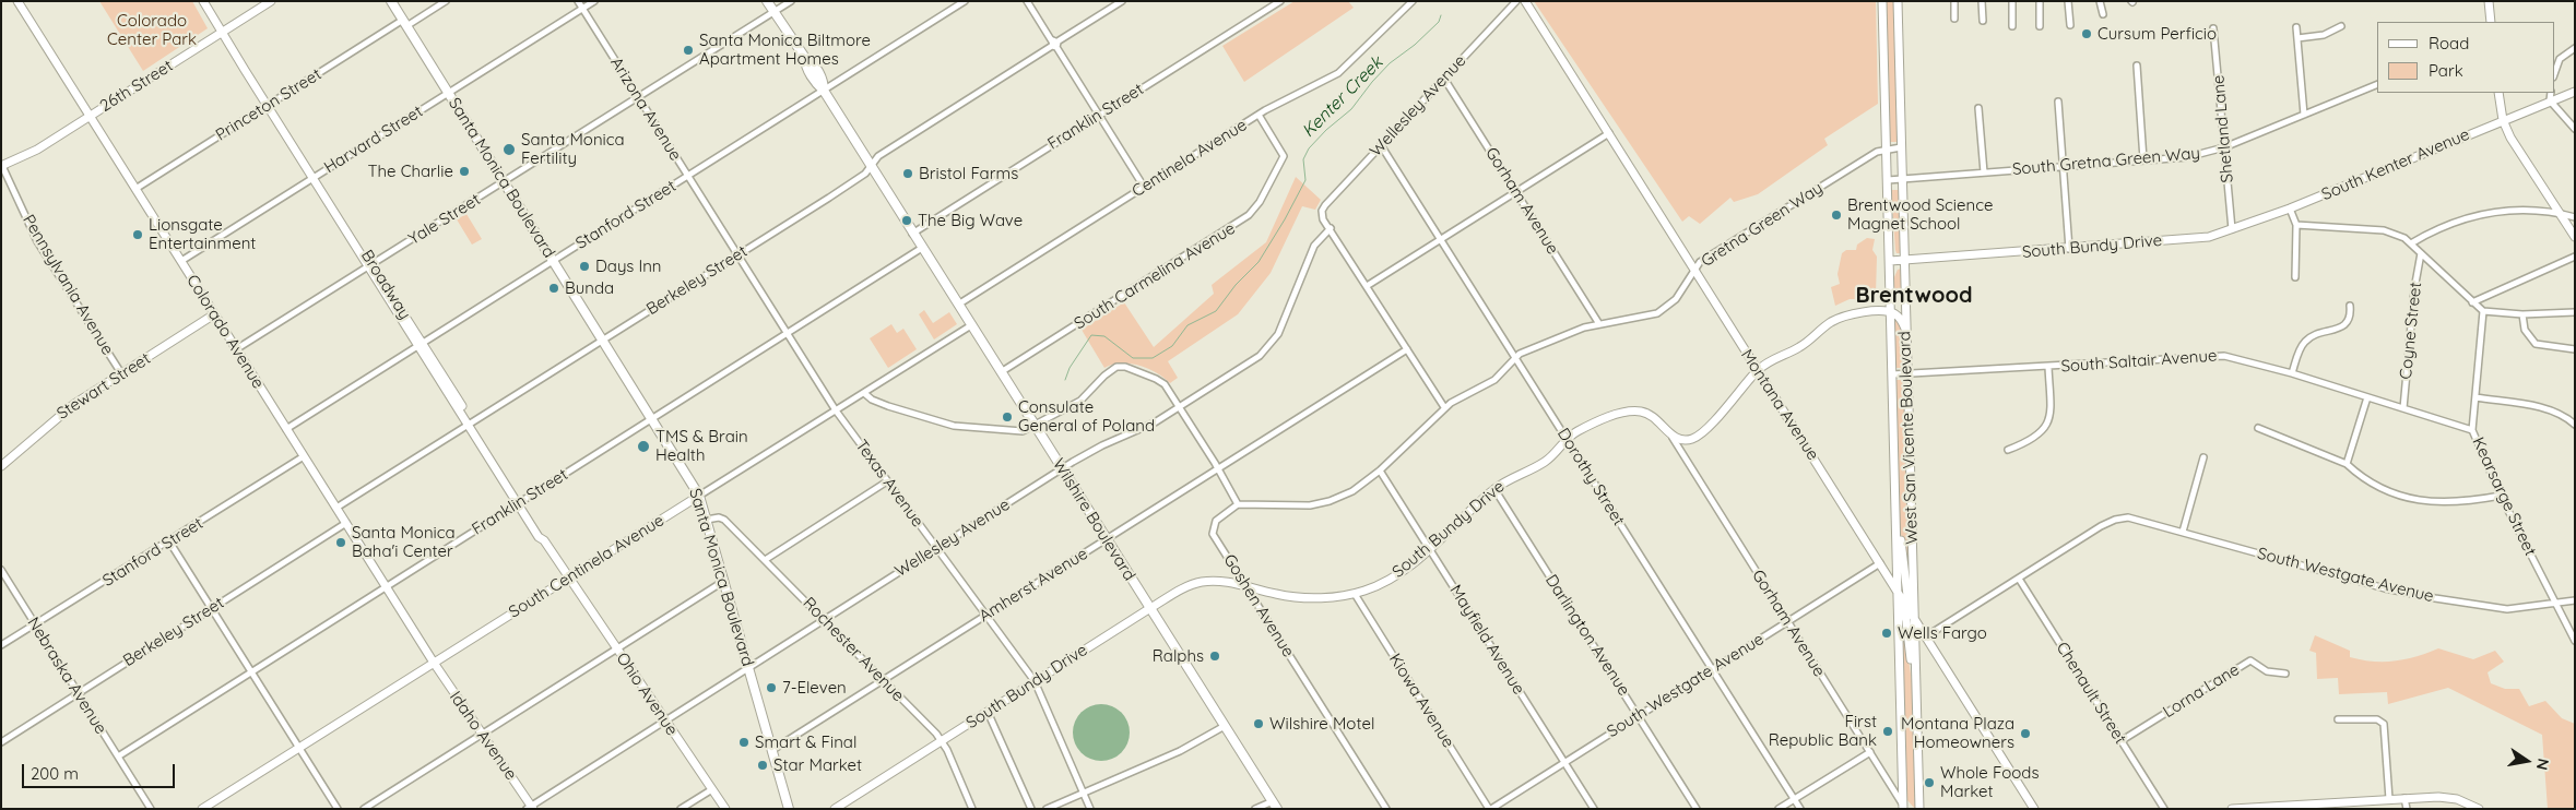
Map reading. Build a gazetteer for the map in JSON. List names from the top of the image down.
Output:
{
  "streets": {
    "main road": ["Santa Monica Boulevard", "Wilshire Boulevard"],
    "street": [
      "26th Street",
      "Princeton Street",
      "Wellesley Avenue",
      "Arizona Avenue",
      "Franklin Street",
      "Shetland Lane",
      "Harvard Street",
      "Centinela Avenue",
      "South Gretna Green Way",
      "South Kenter Avenue",
      "Gorham Avenue",
      "Stanford Street",
      "Yale Street",
      "Gretna Green Way",
      "South Bundy Drive",
      "South Carmelina Avenue",
      "Berkeley Street",
      "Pennsylvania Avenue",
      "Broadway",
      "Coyne Street",
      "Colorado Avenue",
      "South Saltair Avenue",
      "Stewart Street",
      "Montana Avenue",
      "West San Vicente Boulevard",
      "Dorothy Street",
      "Texas Avenue",
      "Kearsarge Street",
      "South Centinela Avenue",
      "South Westgate Avenue",
      "Amherst Avenue",
      "Goshen Avenue",
      "Darlington Avenue",
      "Mayfield Avenue",
      "Rochester Avenue",
      "Nebraska Avenue",
      "Lorna Lane",
      "Chenault Street",
      "Ohio Avenue",
      "Kiowa Avenue",
      "Idaho Avenue"
    ]
  },
  "crossings": [
    ["26th Street", "Pennsylvania Avenue"],
    ["26th Street", "Broadway"],
    ["26th Street", "Colorado Avenue"],
    ["Princeton Street", "Santa Monica Boulevard"],
    ["Princeton Street", "Broadway"],
    ["Princeton Street", "Colorado Avenue"],
    ["Wellesley Avenue", "Santa Monica Boulevard"],
    ["Wellesley Avenue", "Gorham Avenue"],
    ["Wellesley Avenue", "Dorothy Street"],
    ["Wellesley Avenue", "Texas Avenue"],
    ["Wellesley Avenue", "Wilshire Boulevard"],
    ["Wellesley Avenue", "Rochester Avenue"],
    ["Wellesley Avenue", "Ohio Avenue"],
    ["Wellesley Avenue", "Idaho Avenue"],
    ["Arizona Avenue", "Franklin Street"],
    ["Arizona Avenue", "Harvard Street"],
    ["Arizona Avenue", "Stanford Street"],
    ["Arizona Avenue", "Yale Street"],
    ["Arizona Avenue", "Berkeley Street"],
    ["Arizona Avenue", "Texas Avenue"],
    ["Arizona Avenue", "South Centinela Avenue"],
    ["Franklin Street", "Santa Monica Boulevard"],
    ["Franklin Street", "Broadway"],
    ["Franklin Street", "Colorado Avenue"],
    ["Franklin Street", "Wilshire Boulevard"],
    ["Franklin Street", "Nebraska Avenue"],
    ["Shetland Lane", "South Gretna Green Way"],
    ["Shetland Lane", "South Bundy Drive"],
    ["Harvard Street", "Santa Monica Boulevard"],
    ["Harvard Street", "Broadway"],
    ["Harvard Street", "Colorado Avenue"],
    ["Centinela Avenue", "South Carmelina Avenue"],
    ["Centinela Avenue", "Wilshire Boulevard"],
    ["South Gretna Green Way", "West San Vicente Boulevard"],
    ["South Kenter Avenue", "South Bundy Drive"],
    ["Santa Monica Boulevard", "Stanford Street"],
    ["Santa Monica Boulevard", "Yale Street"],
    ["Santa Monica Boulevard", "Berkeley Street"],
    ["Santa Monica Boulevard", "South Centinela Avenue"],
    ["Santa Monica Boulevard", "Amherst Avenue"],
    ["Santa Monica Boulevard", "Rochester Avenue"],
    ["Gorham Avenue", "Gretna Green Way"],
    ["Gorham Avenue", "South Bundy Drive"],
    ["Gorham Avenue", "West San Vicente Boulevard"],
    ["Gorham Avenue", "South Westgate Avenue"],
    ["Stanford Street", "Broadway"],
    ["Stanford Street", "Colorado Avenue"],
    ["Stanford Street", "Wilshire Boulevard"],
    ["Stanford Street", "Nebraska Avenue"],
    ["Yale Street", "Broadway"],
    ["Yale Street", "Colorado Avenue"],
    ["Yale Street", "Wilshire Boulevard"],
    ["Gretna Green Way", "Montana Avenue"],
    ["Gretna Green Way", "West San Vicente Boulevard"],
    ["Gretna Green Way", "Dorothy Street"],
    ["Gretna Green Way", "Goshen Avenue"],
    ["Gretna Green Way", "Mayfield Avenue"],
    ["South Bundy Drive", "West San Vicente Boulevard"],
    ["South Bundy Drive", "Dorothy Street"],
    ["South Bundy Drive", "Texas Avenue"],
    ["South Bundy Drive", "Wilshire Boulevard"],
    ["South Bundy Drive", "Goshen Avenue"],
    ["South Bundy Drive", "Darlington Avenue"],
    ["South Bundy Drive", "Mayfield Avenue"],
    ["South Bundy Drive", "Rochester Avenue"],
    ["South Bundy Drive", "Kiowa Avenue"],
    ["South Carmelina Avenue", "Wilshire Boulevard"],
    ["Berkeley Street", "Broadway"],
    ["Berkeley Street", "Colorado Avenue"],
    ["Berkeley Street", "Wilshire Boulevard"],
    ["Berkeley Street", "Nebraska Avenue"],
    ["Pennsylvania Avenue", "Stewart Street"],
    ["Broadway", "South Centinela Avenue"],
    ["Broadway", "Ohio Avenue"],
    ["Coyne Street", "South Saltair Avenue"],
    ["Colorado Avenue", "Stewart Street"],
    ["Colorado Avenue", "South Centinela Avenue"],
    ["Colorado Avenue", "Idaho Avenue"],
    ["South Saltair Avenue", "West San Vicente Boulevard"],
    ["South Saltair Avenue", "Kearsarge Street"],
    ["Montana Avenue", "West San Vicente Boulevard"],
    ["Montana Avenue", "South Westgate Avenue"],
    ["Dorothy Street", "South Westgate Avenue"],
    ["Texas Avenue", "South Centinela Avenue"],
    ["Texas Avenue", "Amherst Avenue"],
    ["Kearsarge Street", "South Westgate Avenue"],
    ["Wilshire Boulevard", "South Centinela Avenue"],
    ["Wilshire Boulevard", "Amherst Avenue"],
    ["South Centinela Avenue", "Ohio Avenue"],
    ["South Centinela Avenue", "Idaho Avenue"],
    ["South Westgate Avenue", "Darlington Avenue"],
    ["South Westgate Avenue", "Mayfield Avenue"],
    ["South Westgate Avenue", "Chenault Street"],
    ["South Westgate Avenue", "Kiowa Avenue"],
    ["Amherst Avenue", "Rochester Avenue"],
    ["Lorna Lane", "Chenault Street"]
  ],
  "districts": ["Brentwood"],
  "water": ["Kenter Creek"],
  "parks": ["Colorado Center Park"],
  "places": [
    "Cursum Perficio",
    "Santa Monica Biltmore Apartment Homes",
    "Santa Monica Fertility",
    "The Charlie",
    "Bristol Farms",
    "Brentwood Science Magnet School",
    "The Big Wave",
    "Lionsgate Entertainment",
    "Days Inn",
    "Bunda",
    "Consulate General of Poland",
    "TMS & Brain Health",
    "Santa Monica Baha'i Center",
    "Wells Fargo",
    "Ralphs",
    "7-Eleven",
    "Wilshire Motel",
    "First Republic Bank",
    "Montana Plaza Homeowners",
    "Smart & Final",
    "Star Market",
    "Whole Foods Market"
  ],
  "legend": ["Road", "Park"],
  "scale_bar": "200 m",
  "north": "right"
}
